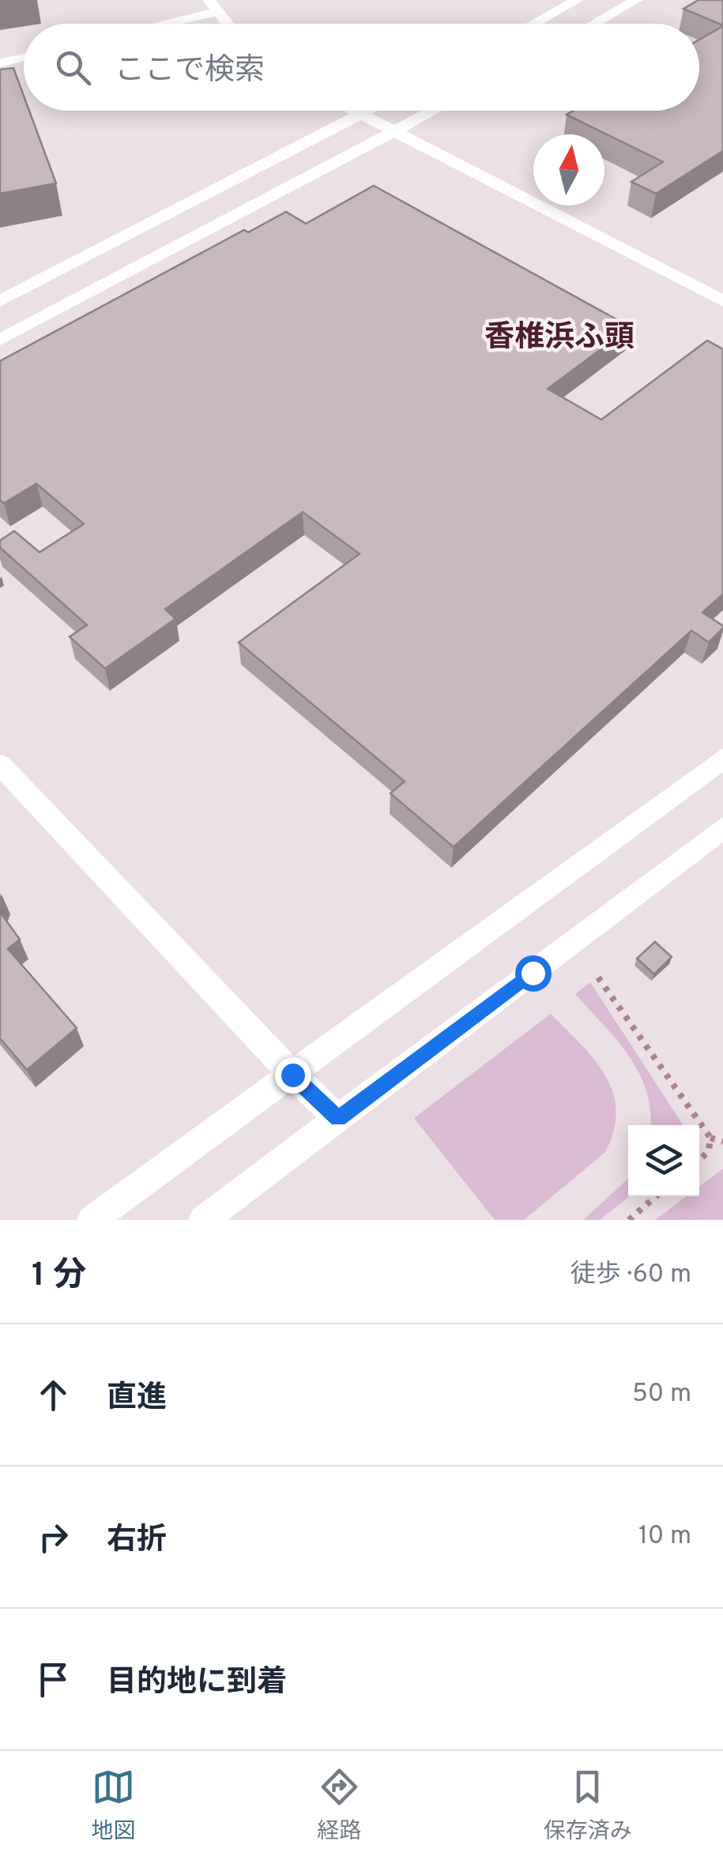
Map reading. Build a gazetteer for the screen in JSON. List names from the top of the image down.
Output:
{
  "districts": ["香椎浜ふ頭"],
  "north": "top",
  "page": {
    "search": "ここで検索",
    "heading": ["1 分", "徒歩 · 60 m"],
    "list": [
      ["直進", "50 m"],
      ["右折", "10 m"],
      "目的地に到着"
    ],
    "nav": ["地図", "経路", "保存済み"]
  }
}
